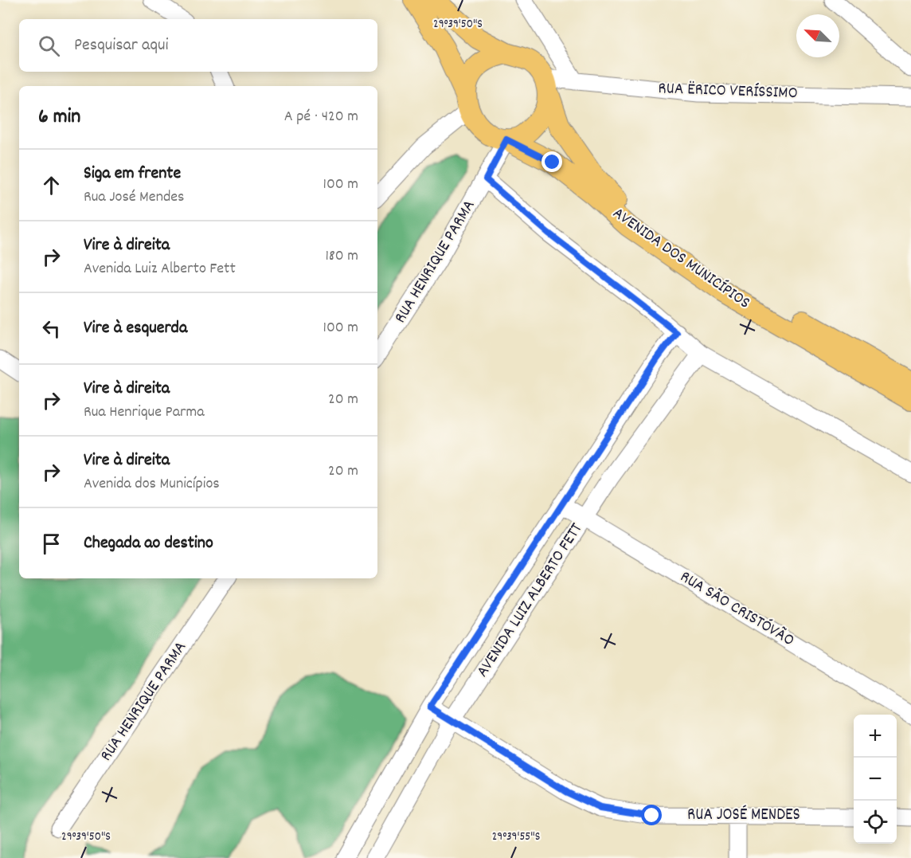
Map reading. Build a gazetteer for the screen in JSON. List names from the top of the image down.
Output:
{
  "streets": {
    "main road": ["AVENIDA DOS MUNICÍPIOS"],
    "street": [
      "RUA ËRICO VERÍSSIMO",
      "RUA HENRIQUE PARMA",
      "AVENIDA LUIZ ALBERTO FETT",
      "RUA SÃO CRISTÓVÃO",
      "RUA JOSÉ MENDES"
    ]
  },
  "crossings": [
    ["RUA ËRICO VERÍSSIMO", "AVENIDA DOS MUNICÍPIOS"],
    ["RUA ËRICO VERÍSSIMO", "RUA HENRIQUE PARMA"],
    ["AVENIDA DOS MUNICÍPIOS", "RUA HENRIQUE PARMA"],
    ["AVENIDA LUIZ ALBERTO FETT", "RUA SÃO CRISTÓVÃO"],
    ["AVENIDA LUIZ ALBERTO FETT", "RUA JOSÉ MENDES"]
  ],
  "north": "top left",
  "page": {
    "search": "Pesquisar aqui",
    "heading": ["6 min", "A pé · 420 m"],
    "list": [
      ["Siga em frente", "Rua José Mendes", "100 m"],
      ["Vire à direita", "Avenida Luiz Alberto Fett", "180 m"],
      ["Vire à esquerda", "100 m"],
      ["Vire à direita", "Rua Henrique Parma", "20 m"],
      ["Vire à direita", "Avenida dos Municípios", "20 m"],
      "Chegada ao destino"
    ],
    "map_buttons": ["+", "−"]
  },
  "coordinates": ["29°39'50\"S", "29°39'55\"S"]
}
